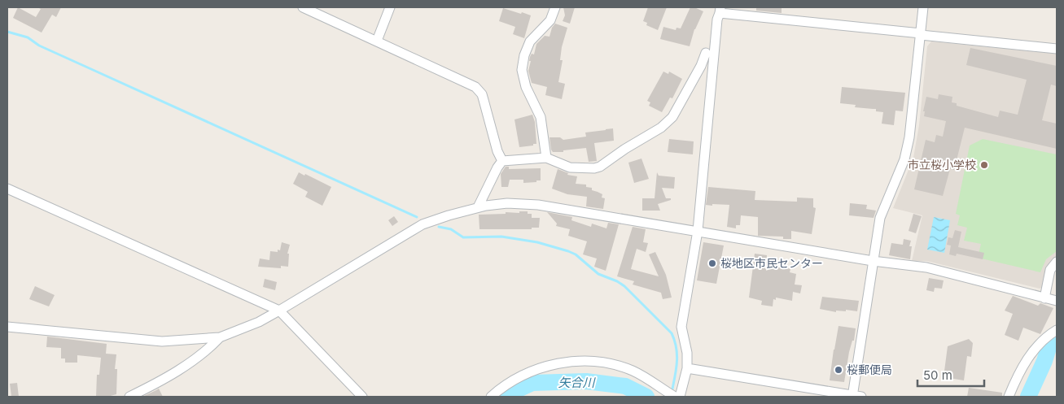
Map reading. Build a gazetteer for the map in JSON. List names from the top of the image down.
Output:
{
  "water": ["矢合川"],
  "places": ["市立桜小学校", "桜地区市民センター", "桜郵便局"],
  "scale_bar": "50 m"
}
